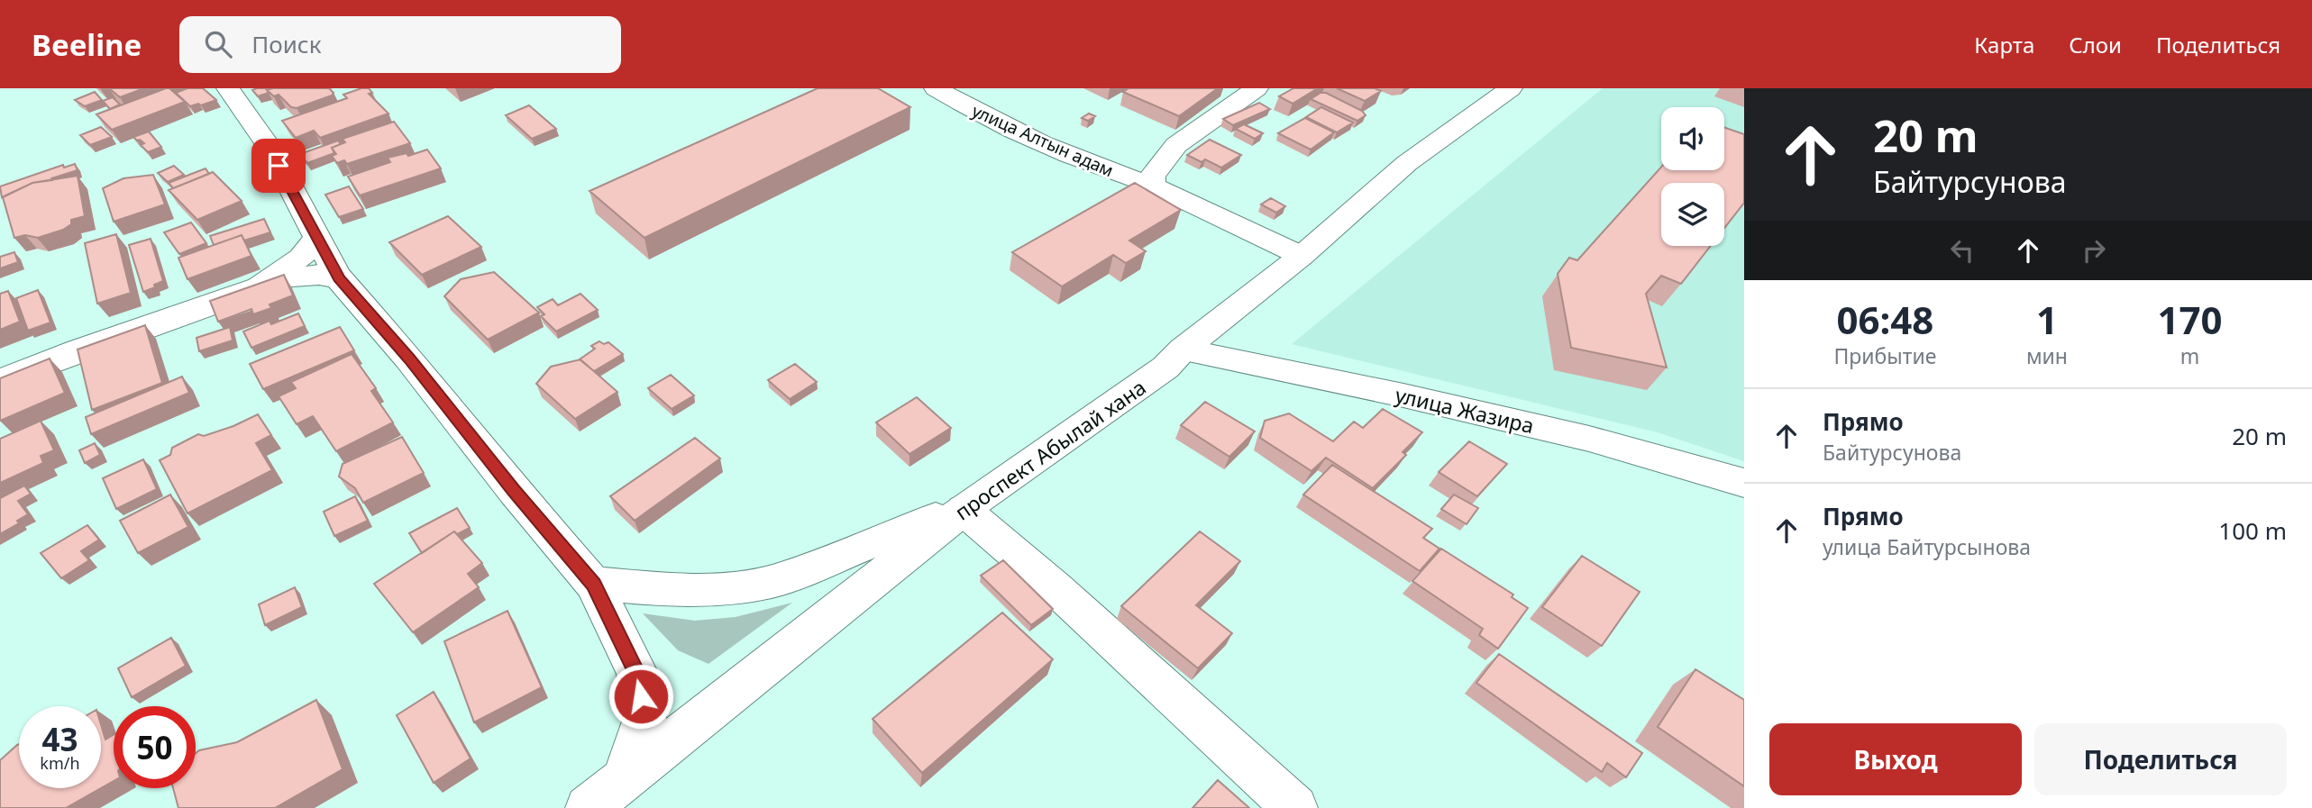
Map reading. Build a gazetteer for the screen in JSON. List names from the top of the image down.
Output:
{
  "streets": {
    "main road": ["улица Алтын адам", "улица Жазира", "проспект Абылай хана"]
  },
  "crossings": [
    ["улица Алтын адам", "проспект Абылай хана"],
    ["улица Жазира", "проспект Абылай хана"]
  ],
  "page": {
    "header": "Beeline",
    "search": "Поиск",
    "nav": ["Карта", "Слои", "Поделиться"],
    "turn": ["20 m", "Байтурсунова"],
    "eta": [
      "06:48",
      "Прибытие",
      "1",
      "мин",
      "170",
      "m"
    ],
    "list": [
      {
        "name": "Прямо",
        "note": "Байтурсунова",
        "value": "20 m"
      },
      {
        "name": "Прямо",
        "note": "улица Байтурсынова",
        "value": "100 m"
      }
    ],
    "speed": "43 km/h",
    "limit": "50",
    "buttons": ["Выход", "Поделиться"]
  }
}
